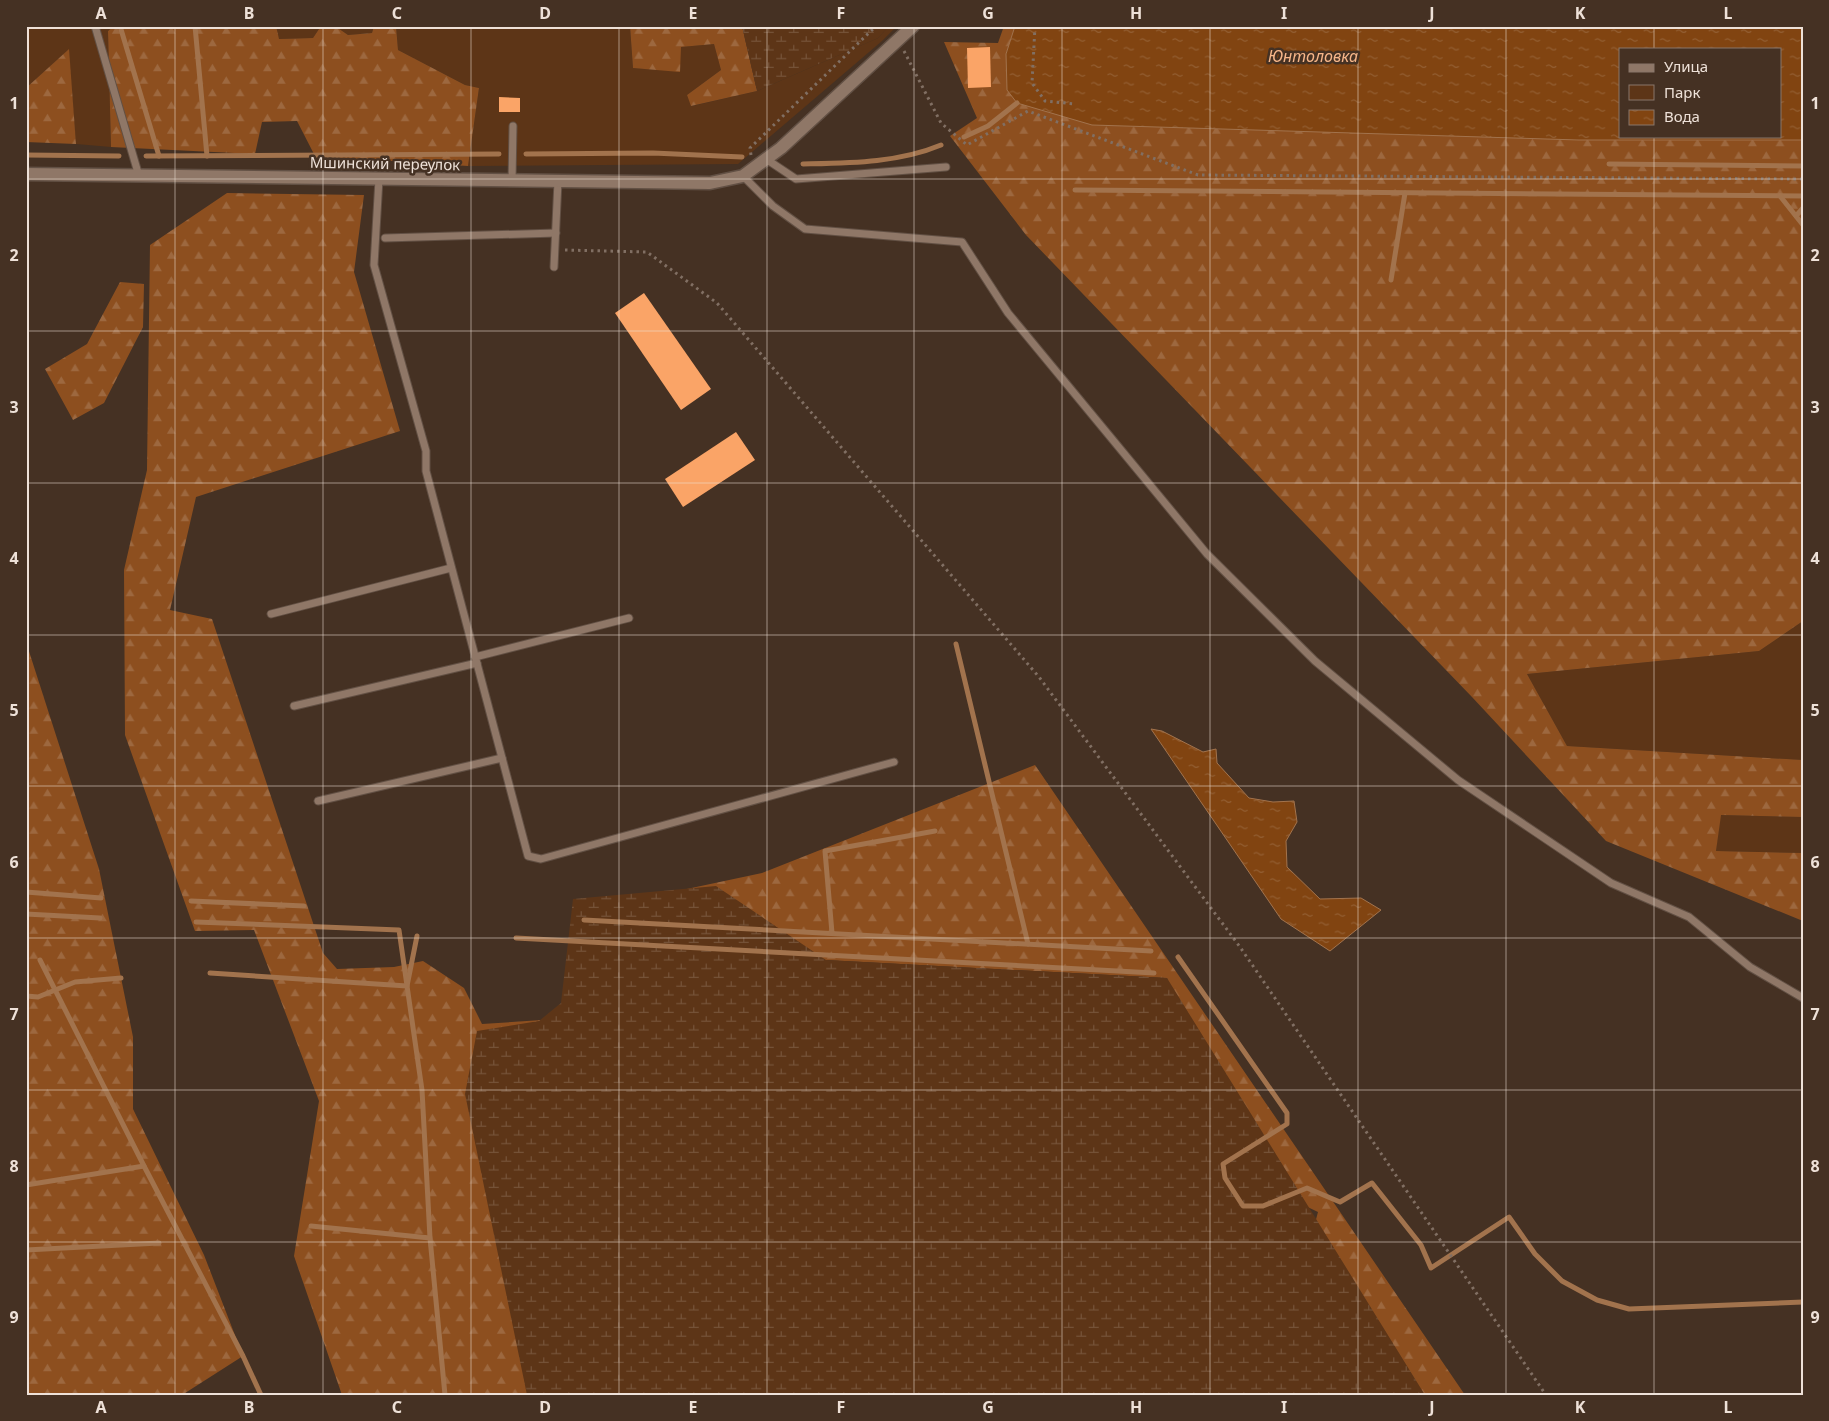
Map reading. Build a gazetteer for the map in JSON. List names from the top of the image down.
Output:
{
  "streets": {
    "street": ["Мшинский переулок"]
  },
  "water": ["Юнтоловка"],
  "legend": ["Улица", "Парк", "Вода"],
  "grid": {
    "columns": [
      "A",
      "B",
      "C",
      "D",
      "E",
      "F",
      "G",
      "H",
      "I",
      "J",
      "K",
      "L"
    ],
    "rows": [
      "1",
      "2",
      "3",
      "4",
      "5",
      "6",
      "7",
      "8",
      "9"
    ]
  }
}
